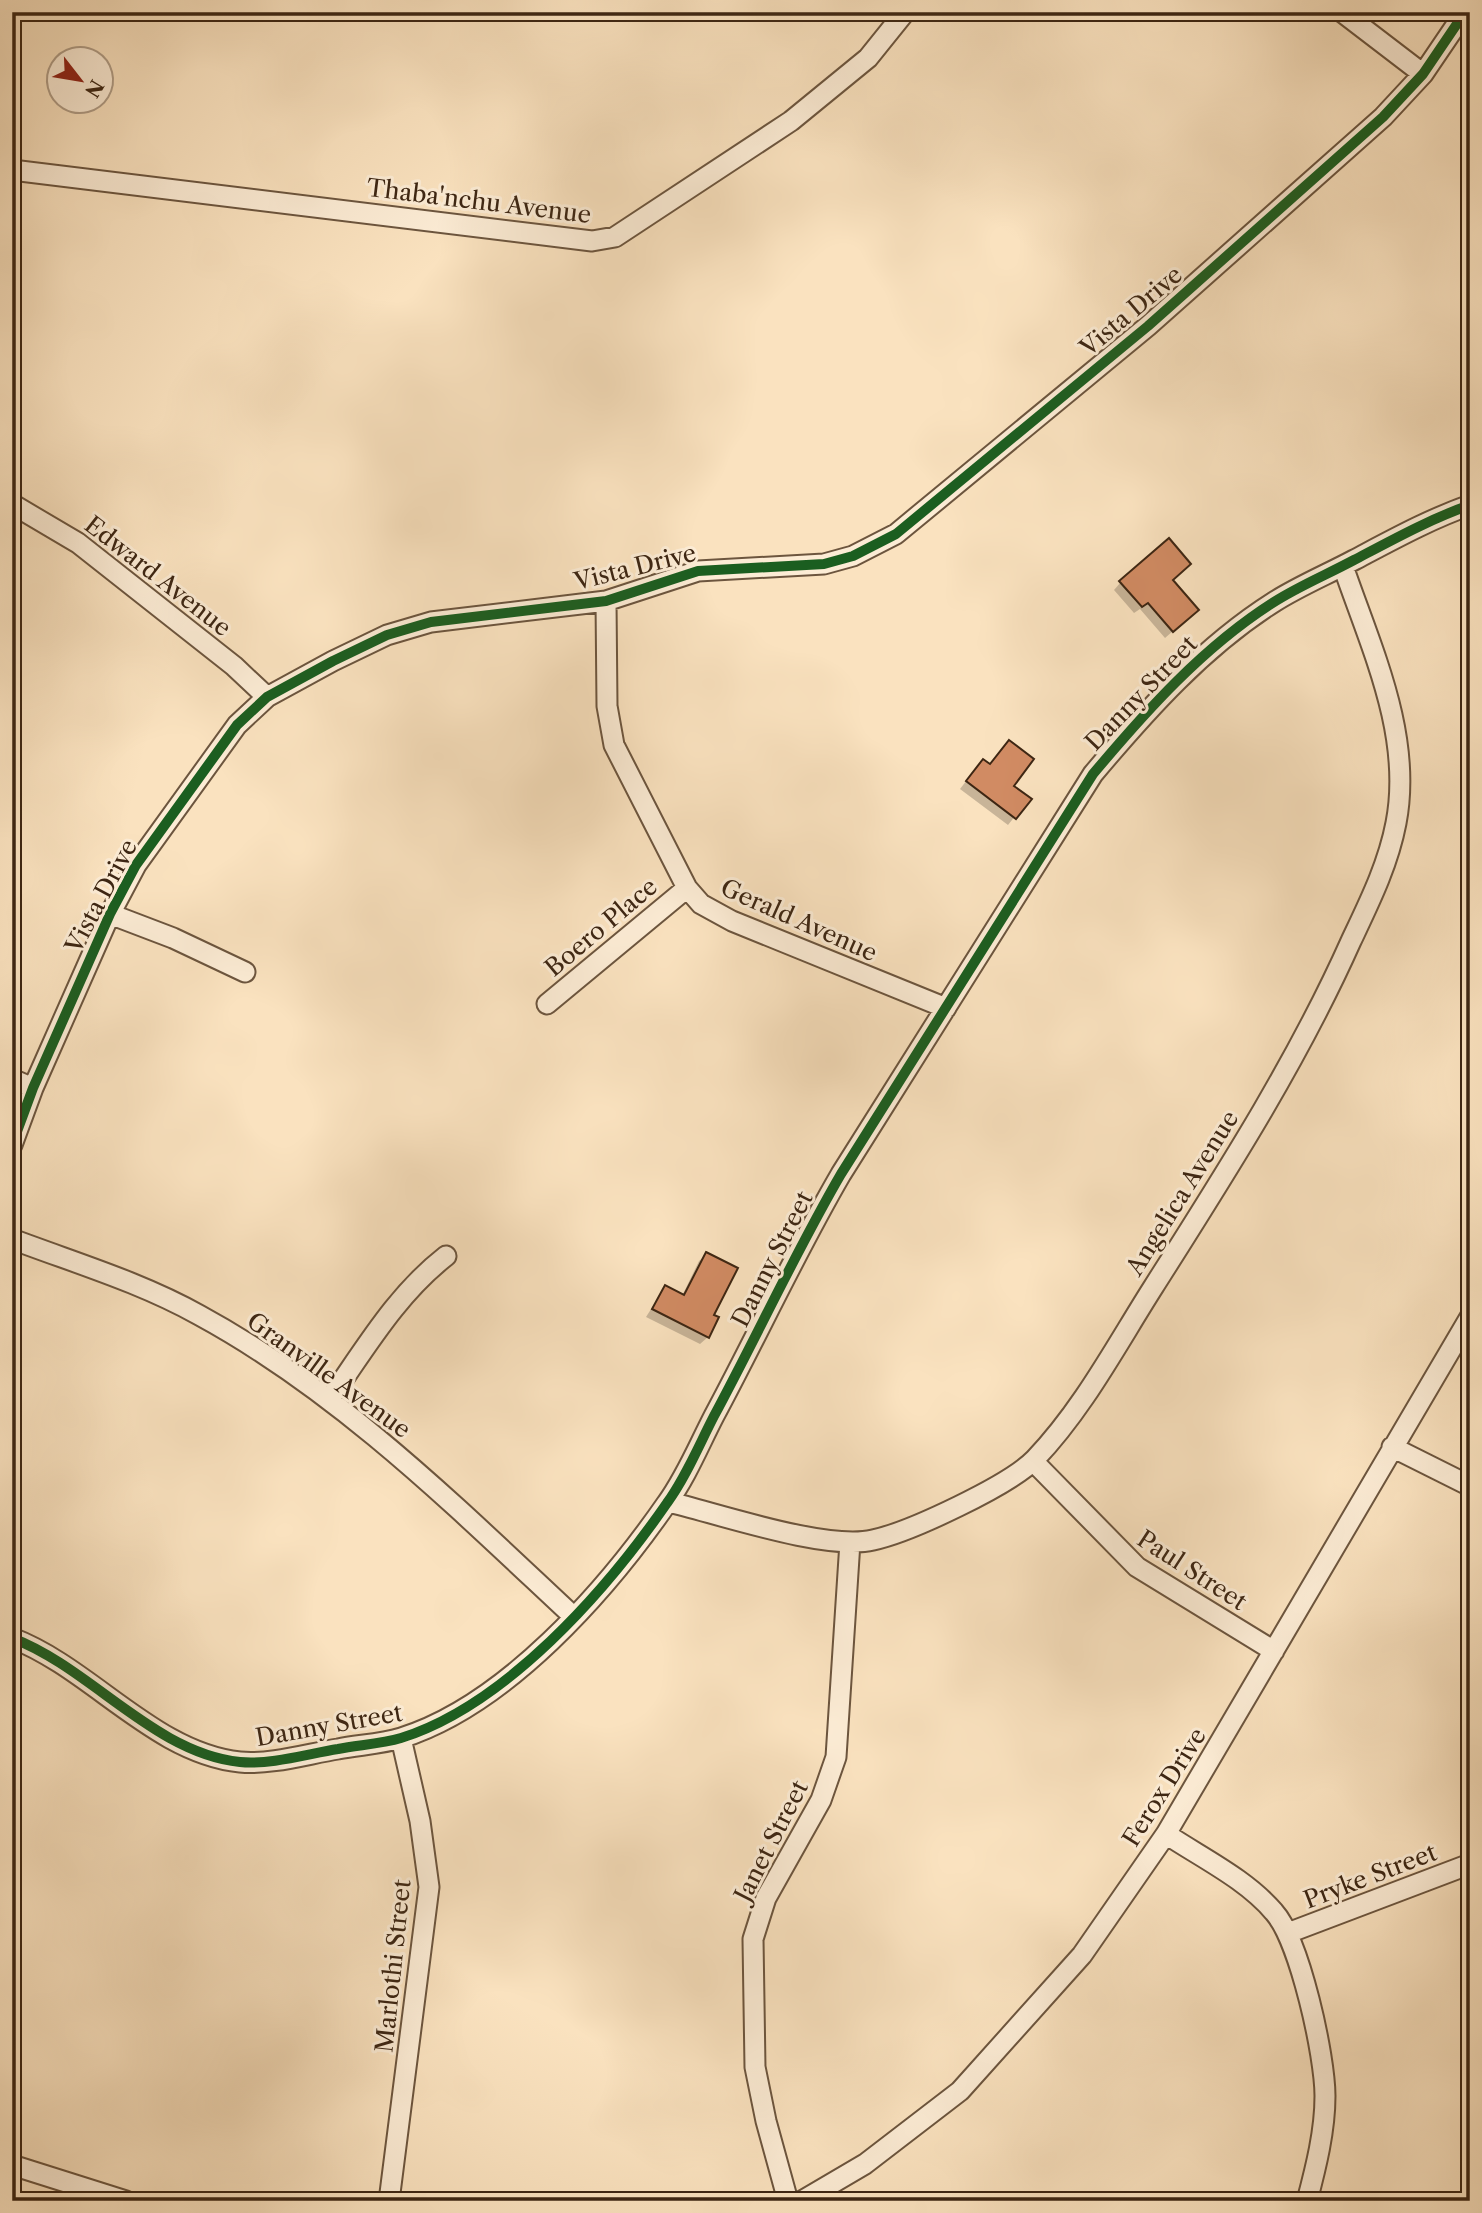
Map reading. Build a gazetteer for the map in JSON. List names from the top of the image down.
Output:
{
  "streets": {
    "street": [
      "Thaba'nchu Avenue",
      "Vista Drive",
      "Edward Avenue",
      "Danny Street",
      "Gerald Avenue",
      "Boero Place",
      "Angelica Avenue",
      "Granville Avenue",
      "Paul Street",
      "Ferox Drive",
      "Janet Street",
      "Pryke Street",
      "Marlothi Street"
    ]
  },
  "crossings": [
    ["Vista Drive", "Edward Avenue"],
    ["Vista Drive", "Gerald Avenue"],
    ["Danny Street", "Gerald Avenue"],
    ["Danny Street", "Angelica Avenue"],
    ["Danny Street", "Granville Avenue"],
    ["Danny Street", "Marlothi Street"],
    ["Gerald Avenue", "Boero Place"],
    ["Angelica Avenue", "Paul Street"],
    ["Angelica Avenue", "Janet Street"],
    ["Paul Street", "Ferox Drive"]
  ],
  "north": "bottom right"
}
